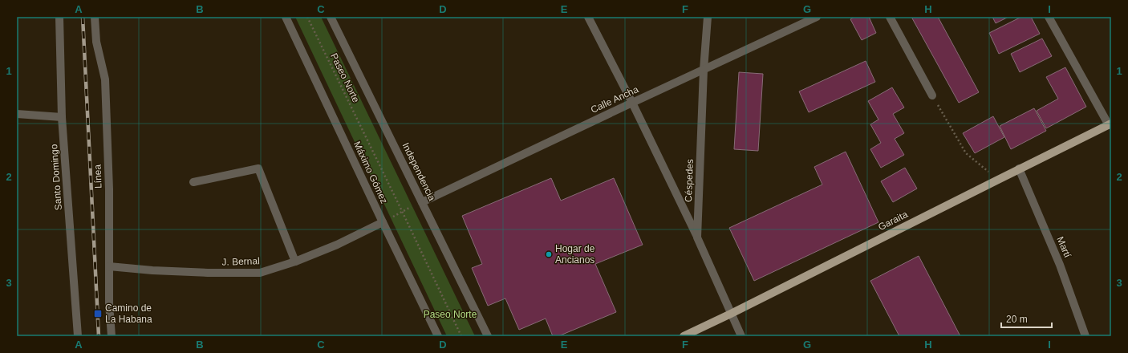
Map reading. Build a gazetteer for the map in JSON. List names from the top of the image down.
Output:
{
  "streets": {
    "main road": ["Garaita"],
    "street": [
      "Calle Ancha",
      "Independencia",
      "Máximo Gómez",
      "Línea",
      "Santo Domingo",
      "Céspedes",
      "Martí",
      "J. Bernal"
    ],
    "path": ["Paseo Norte"]
  },
  "crossings": [
    ["Calle Ancha", "Independencia"],
    ["Calle Ancha", "Céspedes"],
    ["Máximo Gómez", "J. Bernal"],
    ["Línea", "J. Bernal"],
    ["Céspedes", "Garaita"],
    ["Garaita", "Martí"]
  ],
  "parks": ["Paseo Norte"],
  "places": {
    "other": ["Hogar de Ancianos"],
    "transit": ["Camino de La Habana"]
  },
  "scale_bar": "20 m",
  "grid": {
    "columns": [
      "A",
      "B",
      "C",
      "D",
      "E",
      "F",
      "G",
      "H",
      "I"
    ],
    "rows": ["1", "2", "3"]
  }
}
